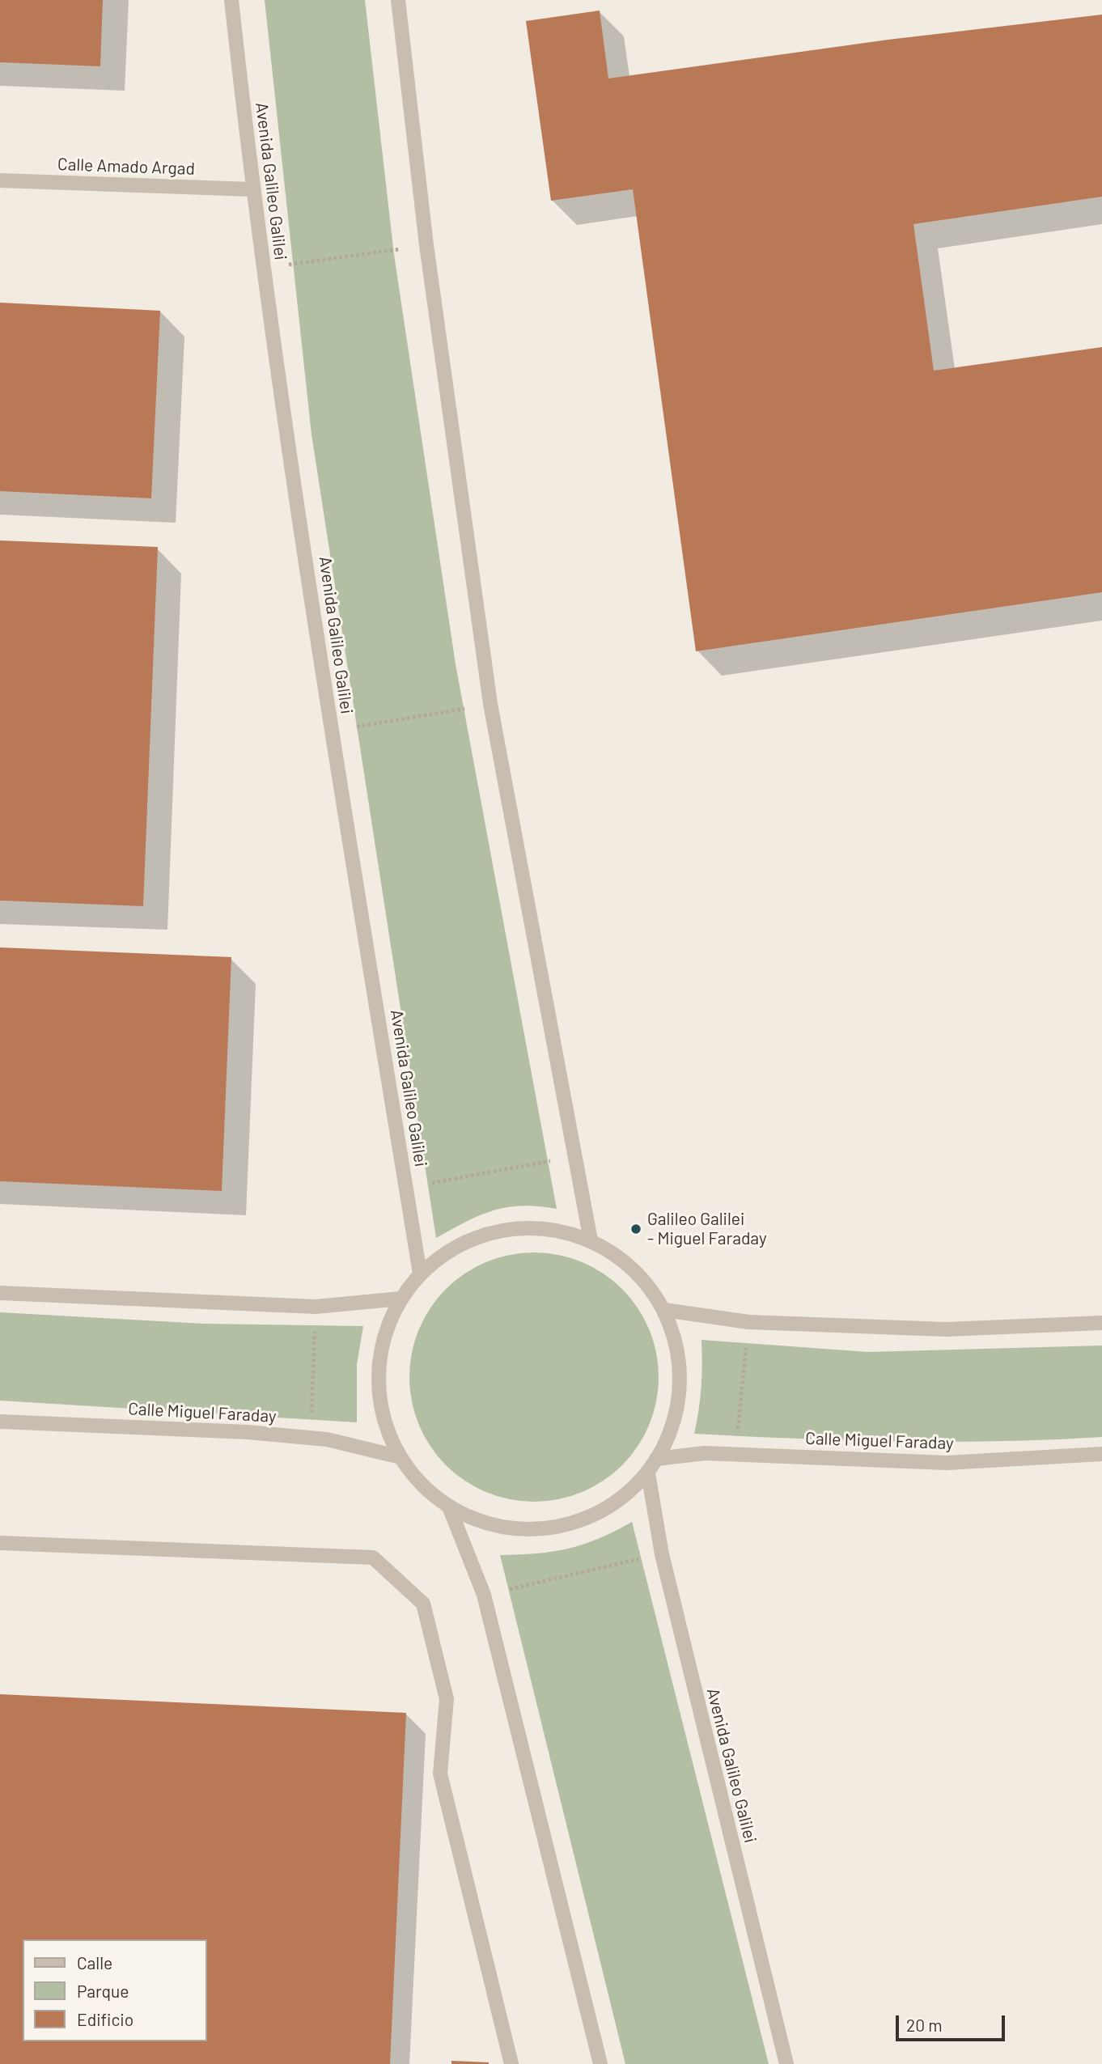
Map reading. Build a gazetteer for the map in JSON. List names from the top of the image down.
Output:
{
  "streets": {
    "street": ["Calle Amado Argad", "Avenida Galileo Galilei", "Calle Miguel Faraday"]
  },
  "crossings": [
    ["Calle Amado Argad", "Avenida Galileo Galilei"]
  ],
  "places": ["Galileo Galilei - Miguel Faraday"],
  "legend": ["Calle", "Parque", "Edificio"],
  "scale_bar": "20 m"
}
